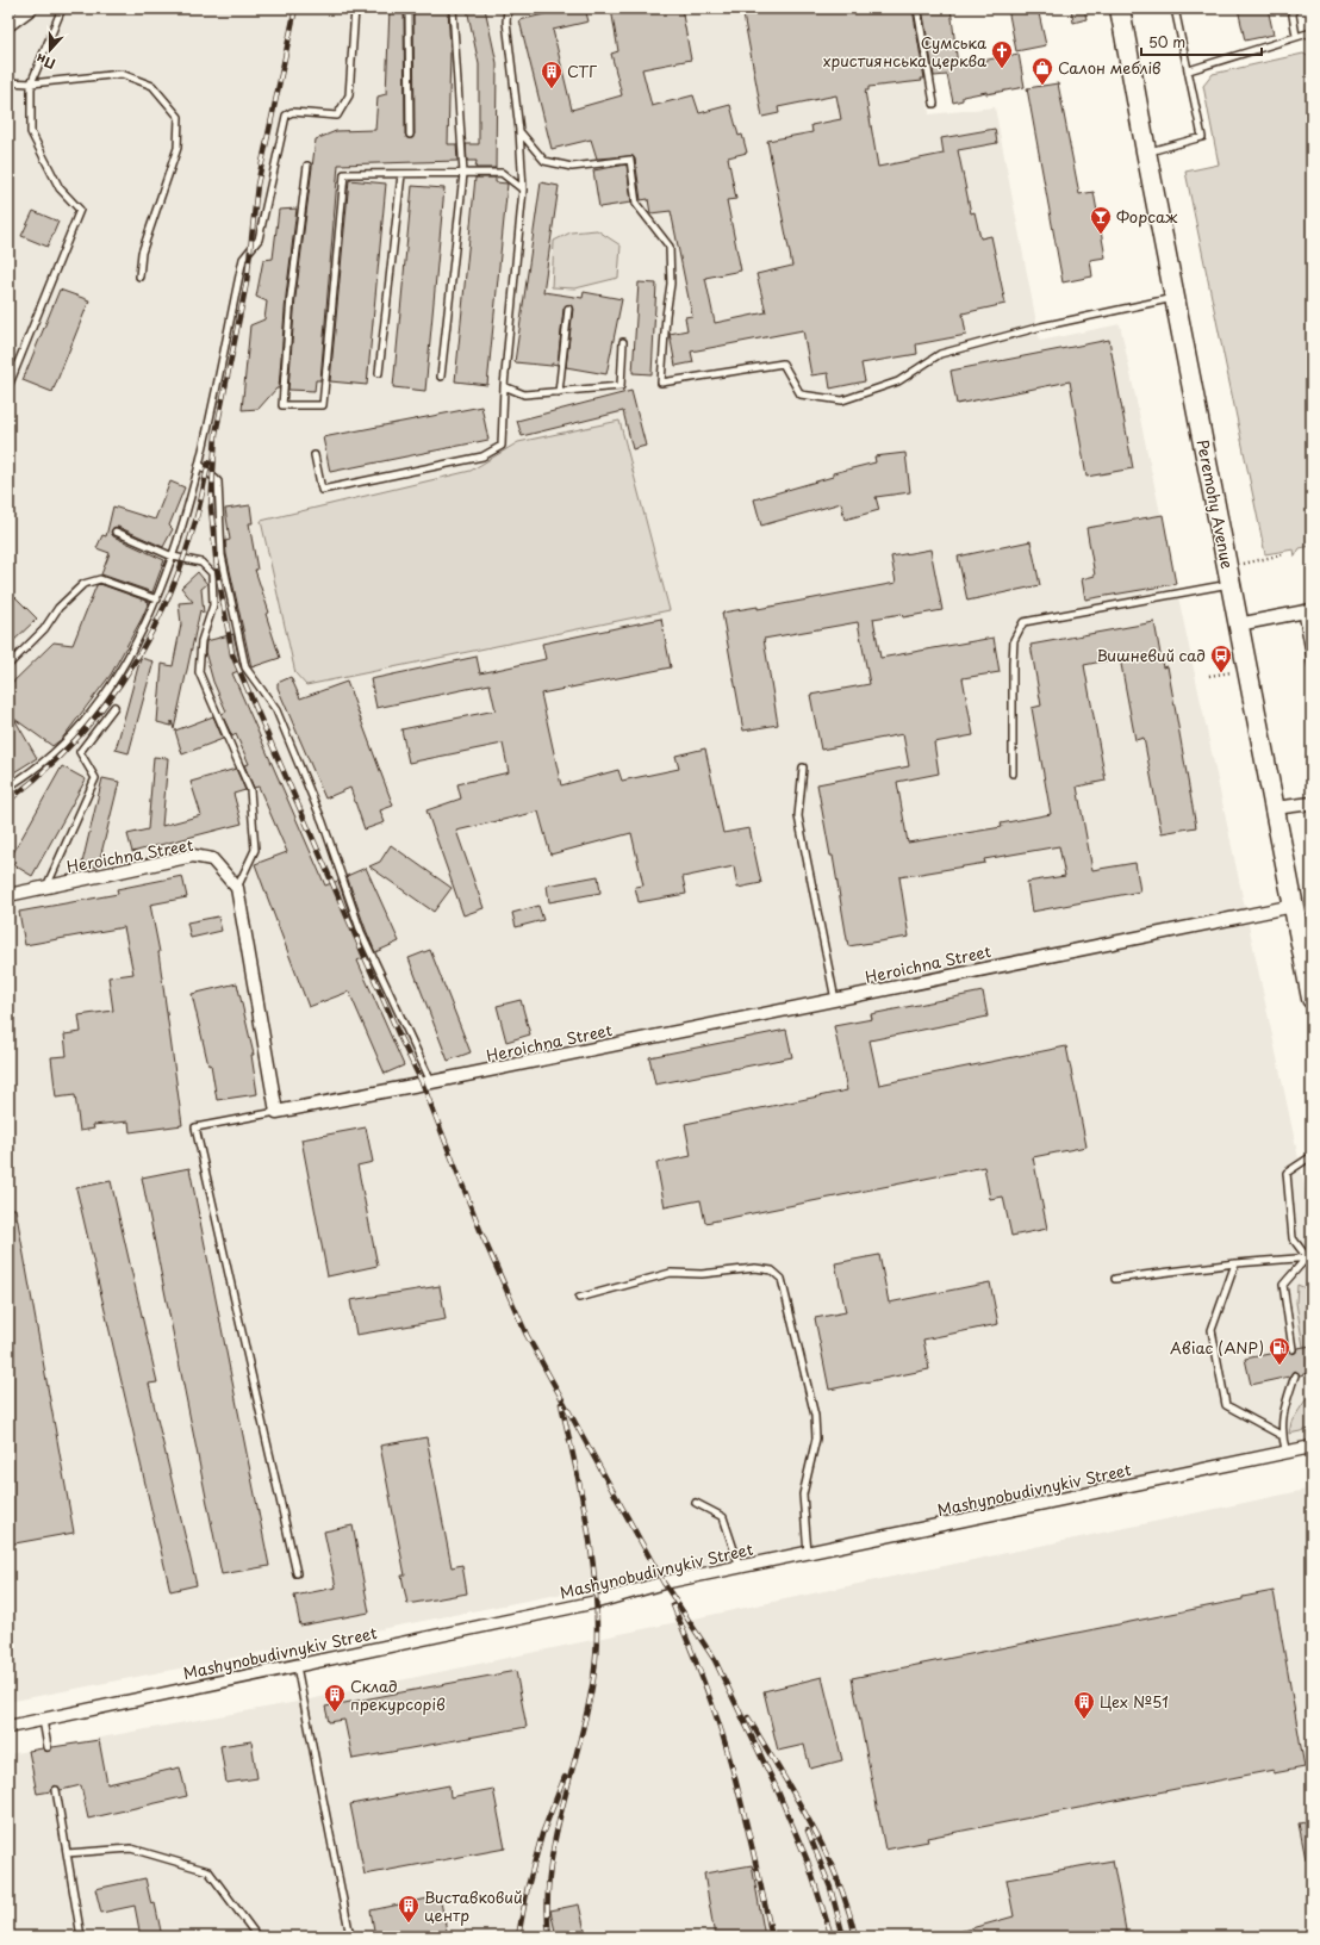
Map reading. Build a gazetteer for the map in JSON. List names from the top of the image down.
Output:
{
  "streets": {
    "main road": ["Peremohy Avenue"],
    "street": ["Heroichna Street", "Mashynobudivnykiv Street"]
  },
  "crossings": [
    ["Peremohy Avenue", "Heroichna Street"]
  ],
  "places": {
    "church": ["Сумська християнська церква"],
    "shop": ["Салон меблів"],
    "building": [
      "СТГ",
      "Склад прекурсорів",
      "Цех №51",
      "Виставковий центр"
    ],
    "bar": ["Форсаж"],
    "bus stop": ["Вишневий сад"],
    "fuel station": ["Авіас (ANP)"]
  },
  "scale_bar": "50 m",
  "north": "bottom"
}
